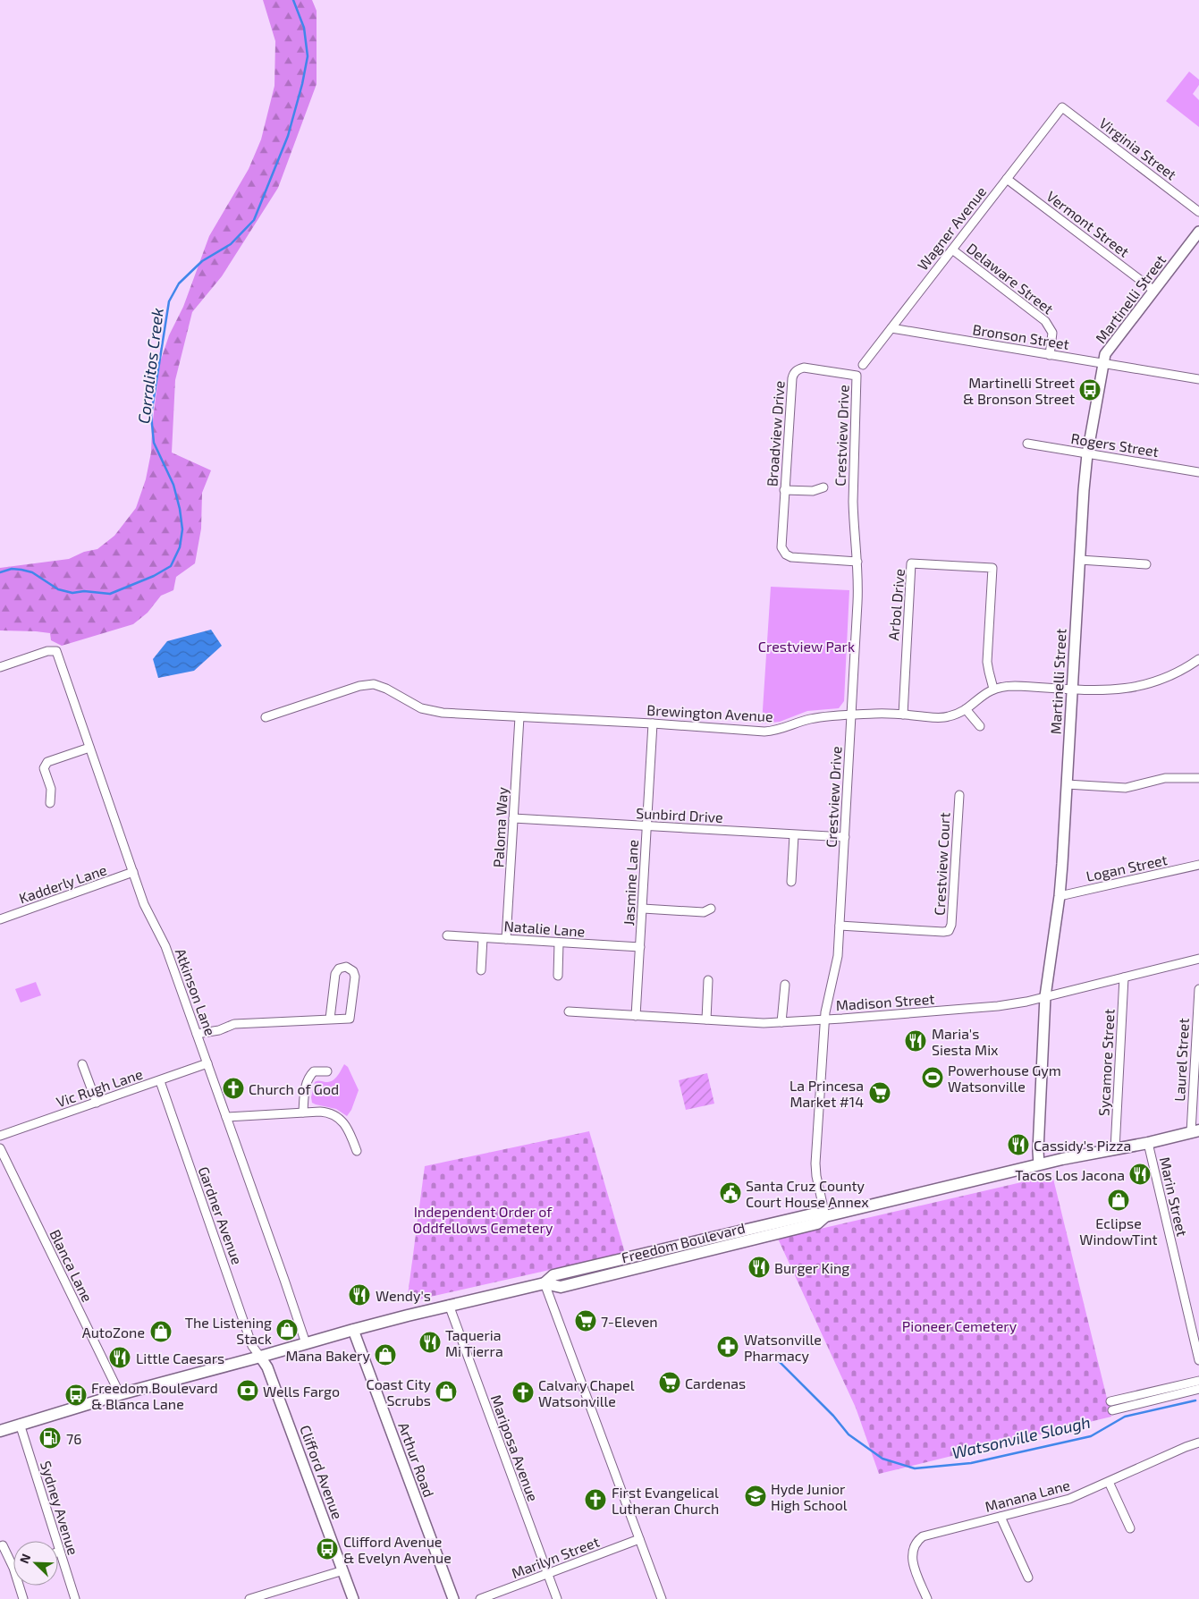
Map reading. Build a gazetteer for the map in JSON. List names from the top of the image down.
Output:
{
  "streets": {
    "main road": ["Freedom Boulevard"],
    "street": [
      "Virginia Street",
      "Vermont Street",
      "Wagner Avenue",
      "Delaware Street",
      "Martinelli Street",
      "Bronson Street",
      "Broadview Drive",
      "Crestview Drive",
      "Rogers Street",
      "Arbol Drive",
      "Brewington Avenue",
      "Sunbird Drive",
      "Paloma Way",
      "Crestview Court",
      "Logan Street",
      "Jasmine Lane",
      "Kadderly Lane",
      "Natalie Lane",
      "Atkinson Lane",
      "Madison Street",
      "Laurel Street",
      "Sycamore Street",
      "Vic Rugh Lane",
      "Marin Street",
      "Gardner Avenue",
      "Blanca Lane",
      "Mariposa Avenue",
      "Arthur Road",
      "Clifford Avenue",
      "Manana Lane",
      "Sydney Avenue",
      "Marilyn Street"
    ]
  },
  "crossings": [
    ["Virginia Street", "Wagner Avenue"],
    ["Vermont Street", "Wagner Avenue"],
    ["Vermont Street", "Martinelli Street"],
    ["Wagner Avenue", "Delaware Street"],
    ["Wagner Avenue", "Bronson Street"],
    ["Delaware Street", "Bronson Street"],
    ["Martinelli Street", "Bronson Street"],
    ["Martinelli Street", "Rogers Street"],
    ["Martinelli Street", "Brewington Avenue"],
    ["Martinelli Street", "Logan Street"],
    ["Martinelli Street", "Madison Street"],
    ["Martinelli Street", "Freedom Boulevard"],
    ["Broadview Drive", "Crestview Drive"],
    ["Crestview Drive", "Brewington Avenue"],
    ["Crestview Drive", "Sunbird Drive"],
    ["Crestview Drive", "Crestview Court"],
    ["Crestview Drive", "Madison Street"],
    ["Crestview Drive", "Freedom Boulevard"],
    ["Arbol Drive", "Brewington Avenue"],
    ["Brewington Avenue", "Paloma Way"],
    ["Brewington Avenue", "Jasmine Lane"],
    ["Sunbird Drive", "Paloma Way"],
    ["Sunbird Drive", "Jasmine Lane"],
    ["Paloma Way", "Natalie Lane"],
    ["Jasmine Lane", "Natalie Lane"],
    ["Jasmine Lane", "Madison Street"],
    ["Kadderly Lane", "Atkinson Lane"],
    ["Atkinson Lane", "Vic Rugh Lane"],
    ["Atkinson Lane", "Freedom Boulevard"],
    ["Madison Street", "Sycamore Street"],
    ["Laurel Street", "Freedom Boulevard"],
    ["Sycamore Street", "Freedom Boulevard"],
    ["Vic Rugh Lane", "Gardner Avenue"],
    ["Marin Street", "Freedom Boulevard"],
    ["Gardner Avenue", "Freedom Boulevard"],
    ["Gardner Avenue", "Clifford Avenue"],
    ["Freedom Boulevard", "Blanca Lane"],
    ["Freedom Boulevard", "Mariposa Avenue"],
    ["Freedom Boulevard", "Arthur Road"],
    ["Freedom Boulevard", "Clifford Avenue"],
    ["Freedom Boulevard", "Sydney Avenue"],
    ["Mariposa Avenue", "Marilyn Street"]
  ],
  "water": ["Corralitos Creek", "Watsonville Slough"],
  "parks": ["Crestview Park", "Independent Order of Oddfellows Cemetery", "Pioneer Cemetery"],
  "places": {
    "bus stop": ["Martinelli Street & Bronson Street", "Freedom Boulevard & Blanca Lane", "Clifford Avenue & Evelyn Avenue"],
    "restaurant": [
      "Maria's Siesta Mix",
      "Cassidy's Pizza",
      "Tacos Los Jacona",
      "Burger King",
      "Wendy's",
      "Taqueria Mi Tierra",
      "Little Caesars"
    ],
    "sports": ["Powerhouse Gym Watsonville"],
    "church": ["Church of God", "Calvary Chapel Watsonville", "First Evangelical Lutheran Church"],
    "supermarket": ["La Princesa Market #14", "7-Eleven", "Cardenas"],
    "public building": ["Santa Cruz County Court House Annex"],
    "shop": [
      "Eclipse WindowTint",
      "The Listening Stack",
      "AutoZone",
      "Mana Bakery",
      "Coast City Scrubs"
    ],
    "pharmacy": ["Watsonville Pharmacy"],
    "bank": ["Wells Fargo"],
    "fuel station": ["76"],
    "school or university": ["Hyde Junior High School"]
  },
  "north": "top left"
}
